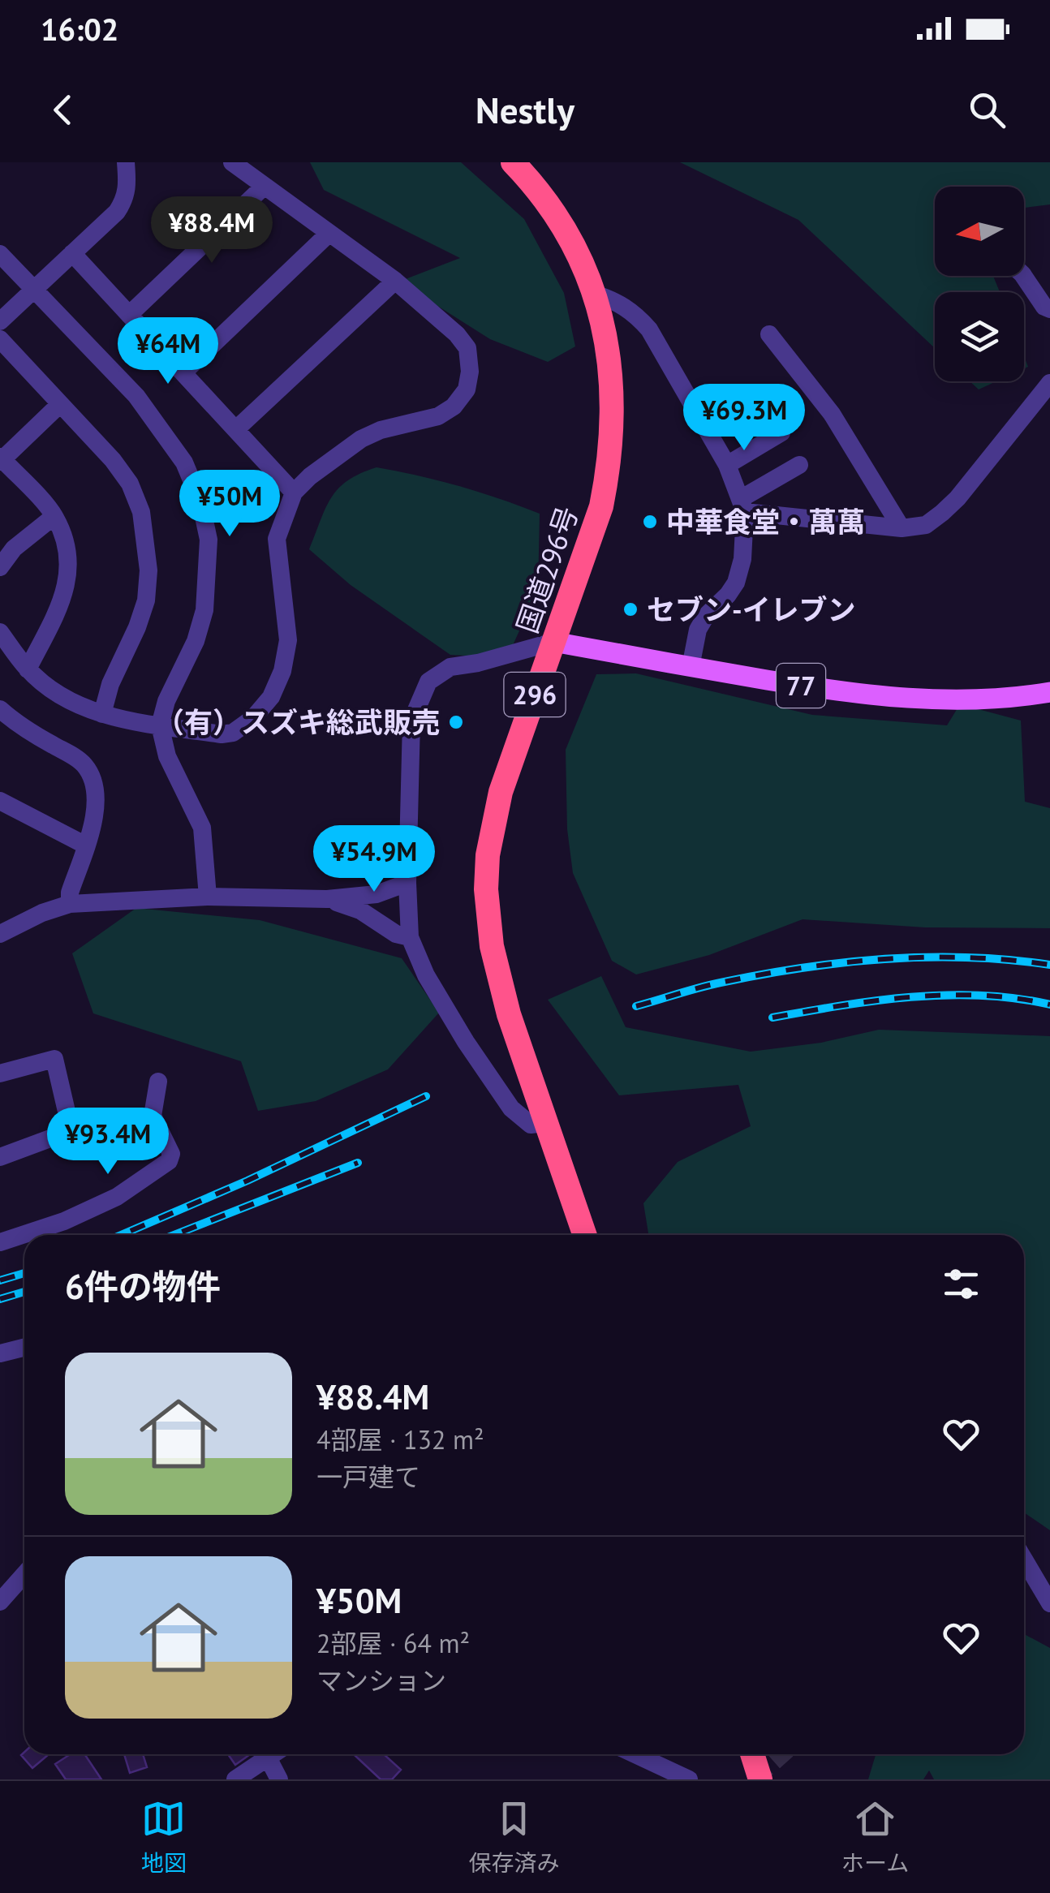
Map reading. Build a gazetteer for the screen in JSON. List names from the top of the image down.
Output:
{
  "streets": {
    "highway": ["国道296号", "296"],
    "main road": ["77"]
  },
  "crossings": [
    ["国道296号", "77"]
  ],
  "places": ["中華食堂・萬萬", "セブン-イレブン", "（有）スズキ総武販売"],
  "north": "left",
  "page": {
    "status": "16:02",
    "header": "Nestly",
    "price": [
      "¥88.4M",
      "¥64M",
      "¥69.3M",
      "¥50M",
      "¥54.9M",
      "¥93.4M"
    ],
    "heading": "6件の物件",
    "list": [
      {
        "name": "¥88.4M",
        "note": "4部屋 · 132 m² · 一戸建て"
      },
      {
        "name": "¥50M",
        "note": "2部屋 · 64 m² · マンション"
      }
    ],
    "tabs": ["地図", "保存済み", "ホーム"]
  }
}
